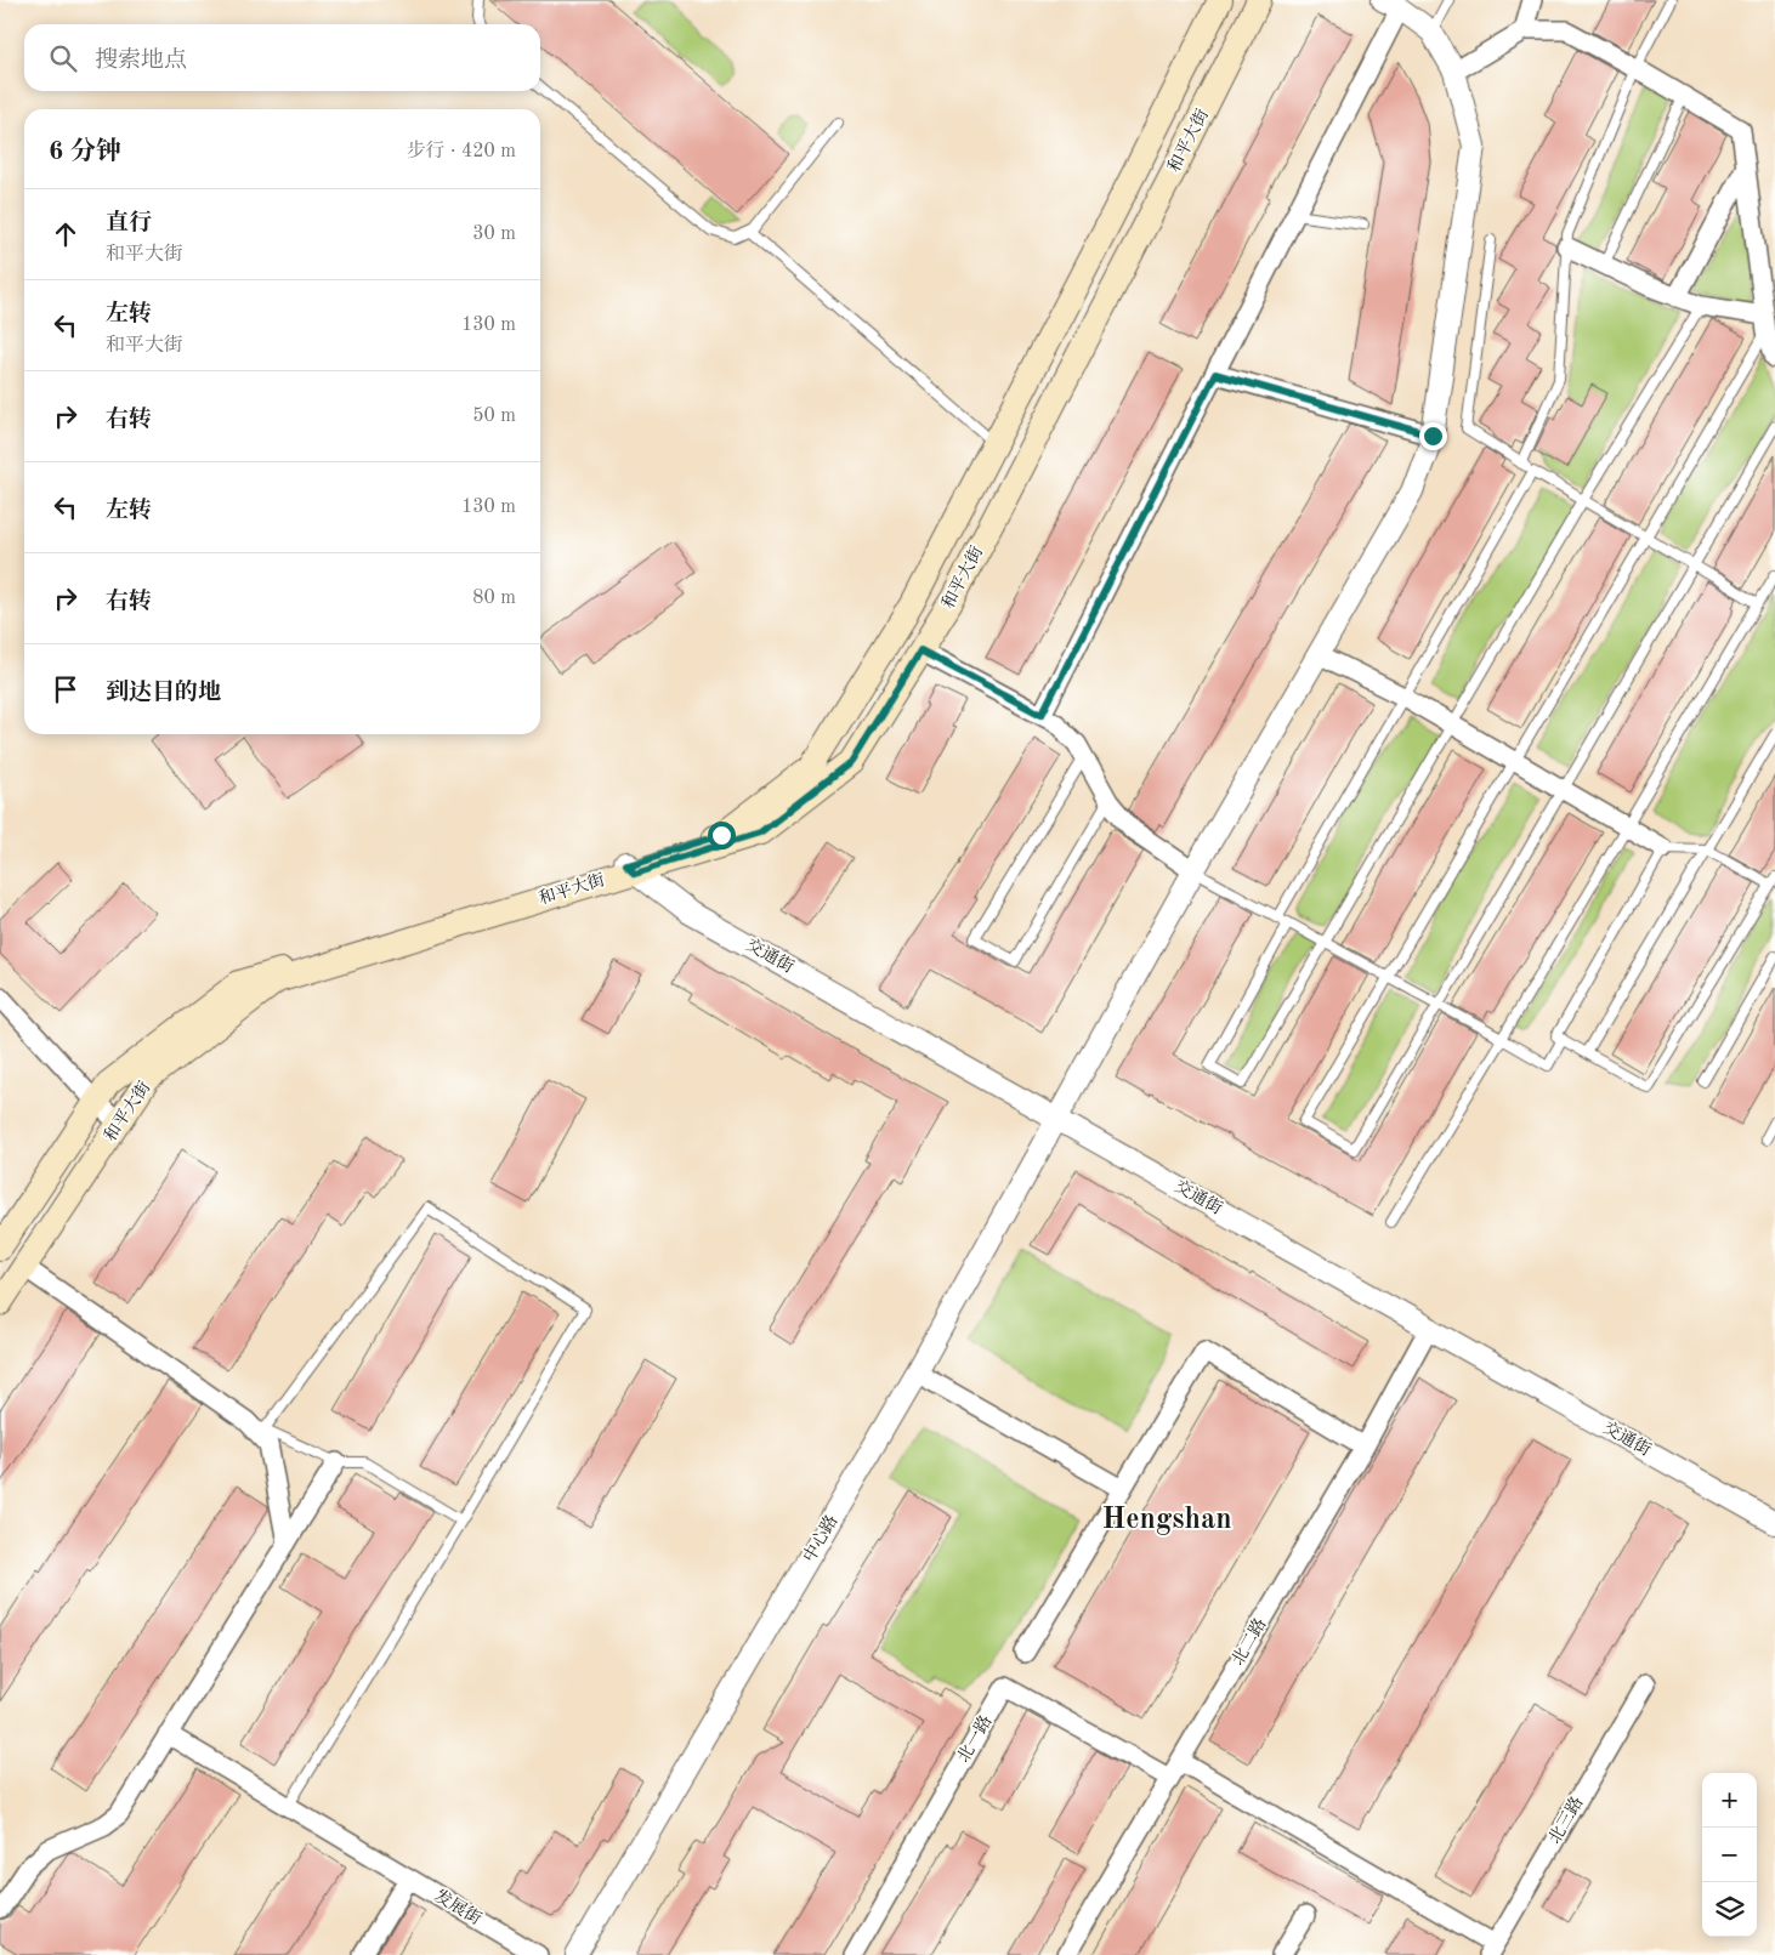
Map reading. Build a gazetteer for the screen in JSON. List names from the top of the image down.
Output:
{
  "streets": {
    "main road": ["和平大街"],
    "street": [
      "交通街",
      "中心路",
      "北二路",
      "北一路",
      "北三路",
      "发展街"
    ]
  },
  "crossings": [
    ["和平大街", "交通街"],
    ["交通街", "中心路"],
    ["交通街", "北二路"],
    ["北二路", "北一路"]
  ],
  "districts": ["Hengshan"],
  "page": {
    "search": "搜索地点",
    "heading": ["6 分钟", "步行 · 420 m"],
    "list": [
      ["直行", "和平大街", "30 m"],
      ["左转", "和平大街", "130 m"],
      ["右转", "50 m"],
      ["左转", "130 m"],
      ["右转", "80 m"],
      "到达目的地"
    ],
    "map_buttons": ["+", "−"]
  }
}
